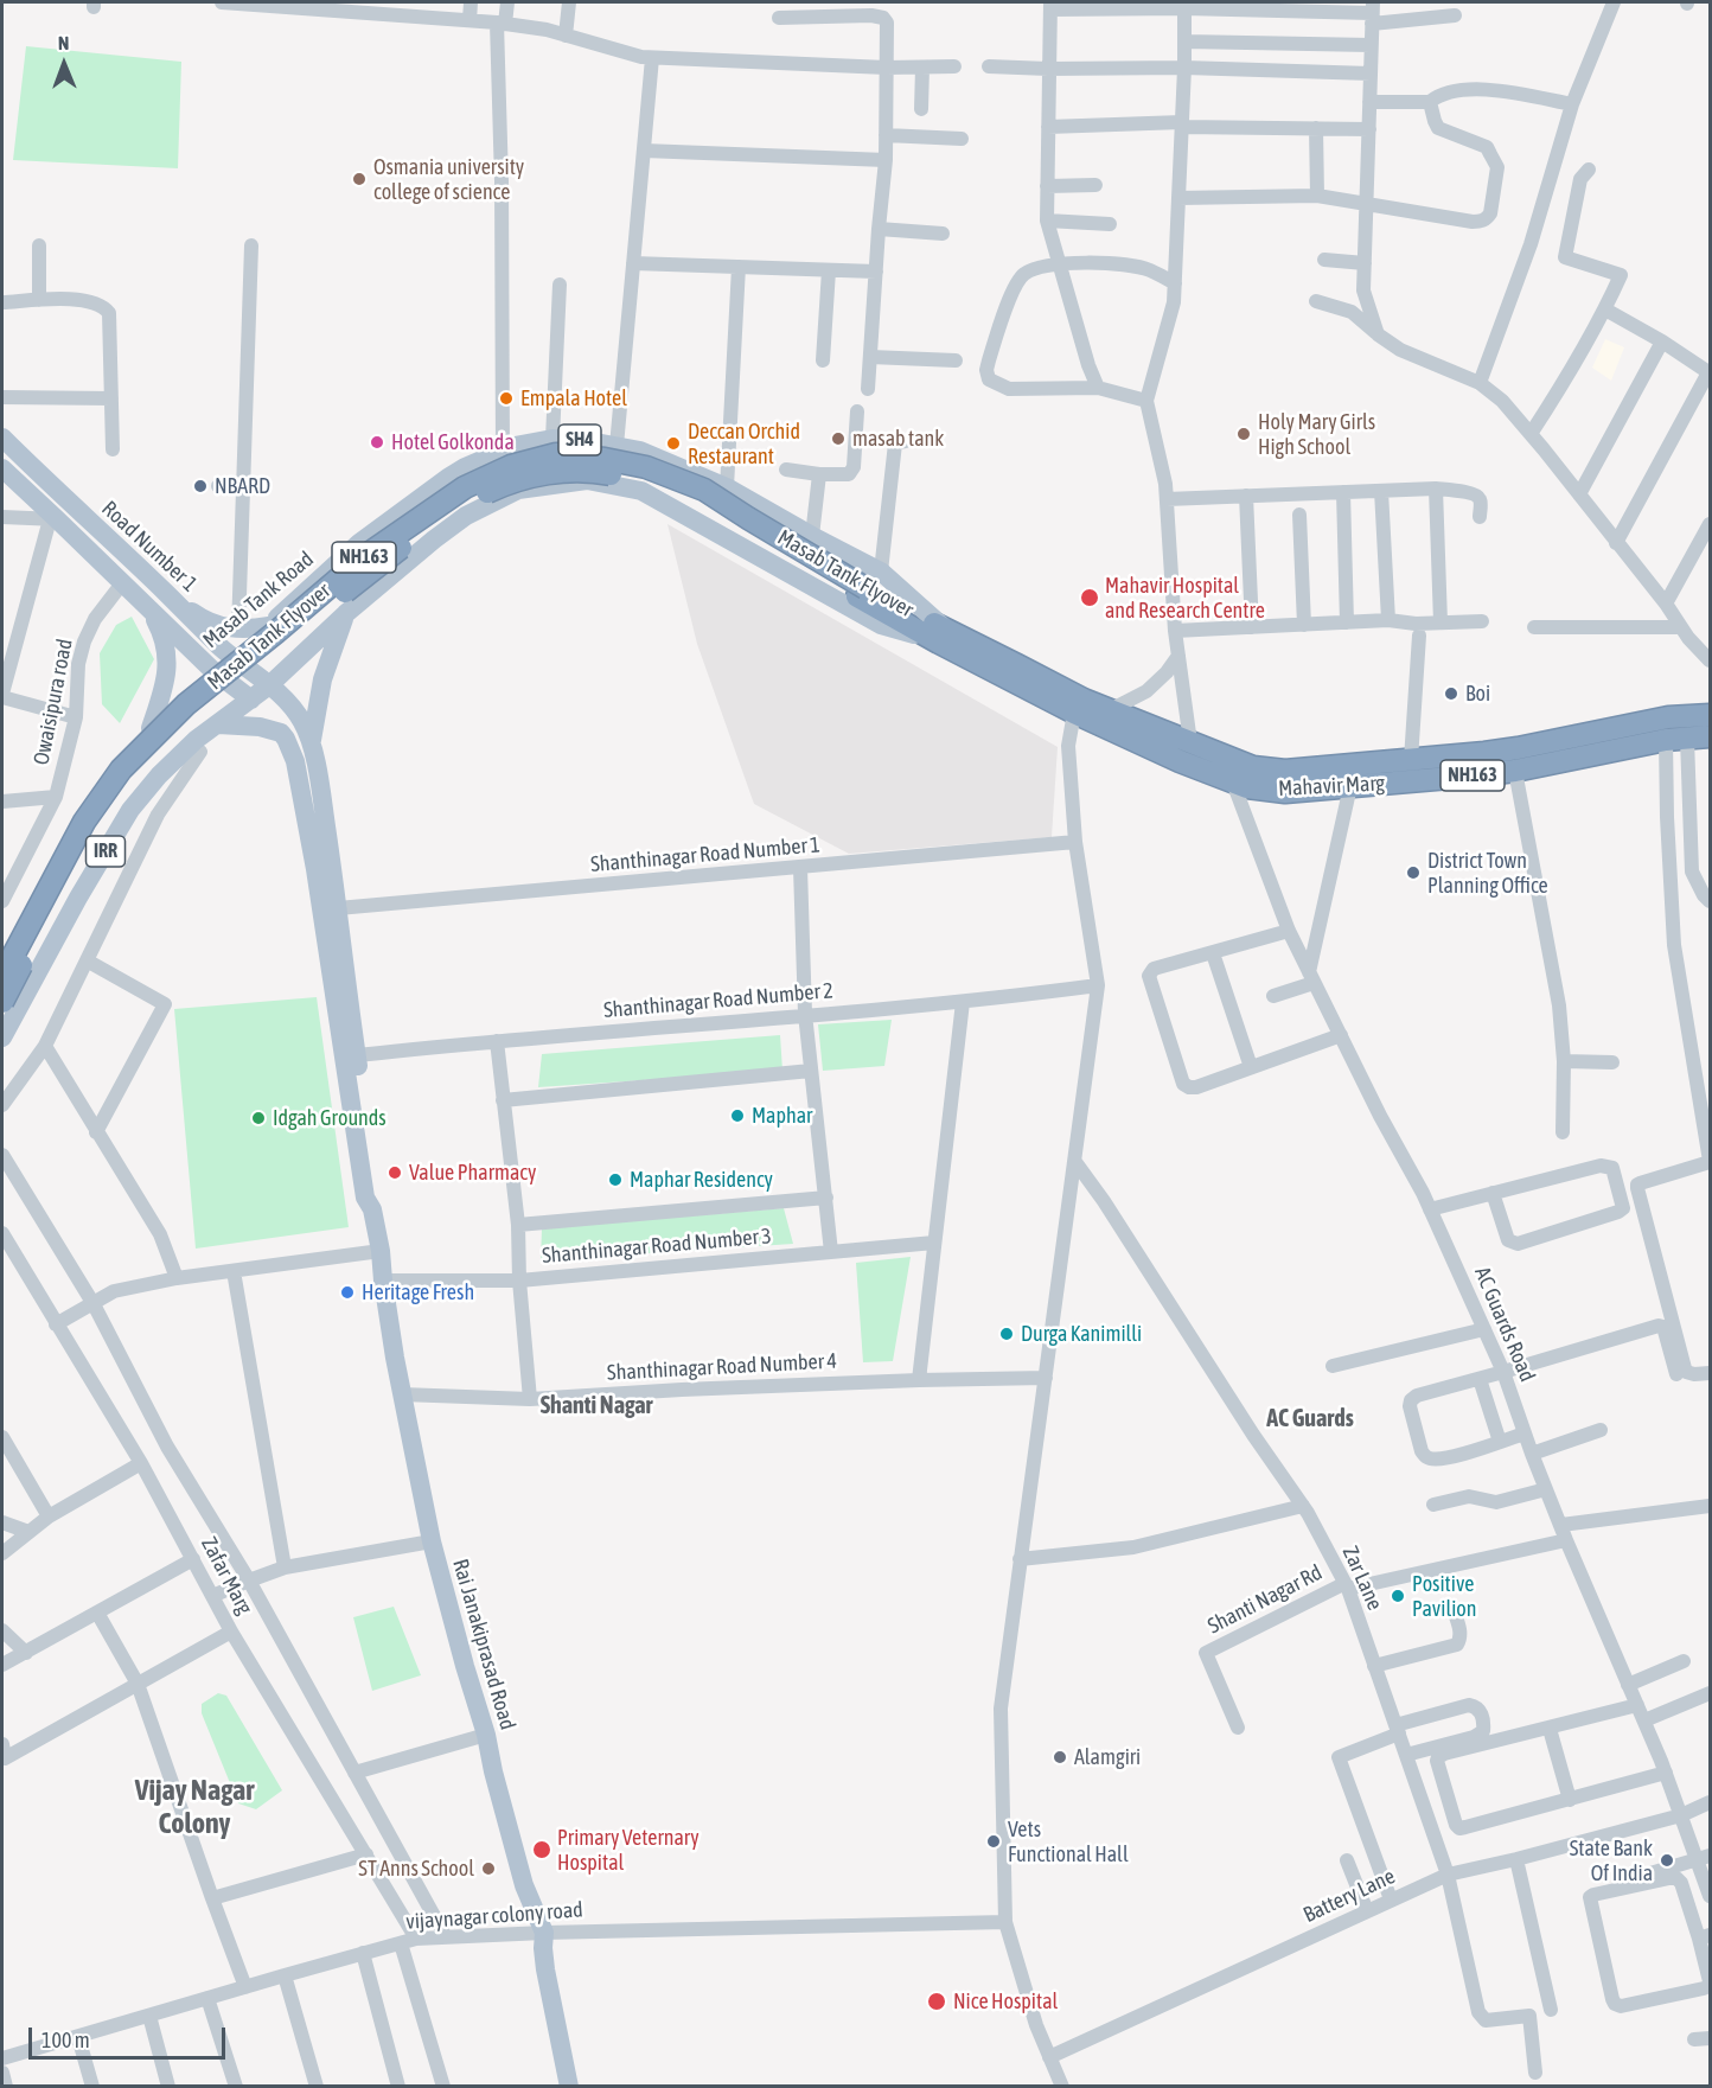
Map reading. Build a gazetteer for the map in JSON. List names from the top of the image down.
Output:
{
  "streets": {
    "highway": ["NH163", "Masab Tank Flyover", "Mahavir Marg"],
    "main road": [
      "SH4",
      "Road Number 1",
      "Masab Tank Road",
      "IRR",
      "Rai Janakiprasad Road"
    ],
    "street": [
      "Owaisipura road",
      "Shanthinagar Road Number 1",
      "Shanthinagar Road Number 2",
      "Shanthinagar Road Number 3",
      "AC Guards Road",
      "Shanthinagar Road Number 4",
      "Zafar Marg",
      "Zar Lane",
      "Shanti Nagar Rd",
      "Battery Lane",
      "vijaynagar colony road"
    ]
  },
  "crossings": [
    ["SH4", "Road Number 1"],
    ["SH4", "Masab Tank Flyover"],
    ["SH4", "Masab Tank Road"],
    ["SH4", "Mahavir Marg"],
    ["SH4", "IRR"],
    ["Road Number 1", "Masab Tank Road"],
    ["Road Number 1", "Owaisipura road"],
    ["Road Number 1", "IRR"],
    ["Masab Tank Flyover", "Masab Tank Road"],
    ["Masab Tank Flyover", "Mahavir Marg"],
    ["Masab Tank Road", "Mahavir Marg"],
    ["Masab Tank Road", "IRR"],
    ["Mahavir Marg", "AC Guards Road"],
    ["Shanthinagar Road Number 2", "Rai Janakiprasad Road"],
    ["Shanthinagar Road Number 3", "Rai Janakiprasad Road"],
    ["AC Guards Road", "Shanti Nagar Rd"],
    ["AC Guards Road", "Battery Lane"],
    ["Shanthinagar Road Number 4", "Rai Janakiprasad Road"],
    ["Zafar Marg", "vijaynagar colony road"],
    ["Zar Lane", "Shanti Nagar Rd"],
    ["Zar Lane", "Battery Lane"],
    ["Rai Janakiprasad Road", "vijaynagar colony road"]
  ],
  "districts": ["Shanti Nagar", "AC Guards", "Vijay Nagar Colony"],
  "places": [
    "Osmania university college of science",
    "Empala Hotel",
    "Holy Mary Girls High School",
    "masab tank",
    "Hotel Golkonda",
    "Deccan Orchid Restaurant",
    "NBARD",
    "Mahavir Hospital and Research Centre",
    "Boi",
    "District Town Planning Office",
    "Maphar",
    "Idgah Grounds",
    "Value Pharmacy",
    "Maphar Residency",
    "Heritage Fresh",
    "Durga Kanimilli",
    "Positive Pavilion",
    "Alamgiri",
    "Vets Functional Hall",
    "Primary Veternary Hospital",
    "State Bank Of India",
    "ST Anns School",
    "Nice Hospital"
  ],
  "scale_bar": "100 m",
  "north": "top"
}
